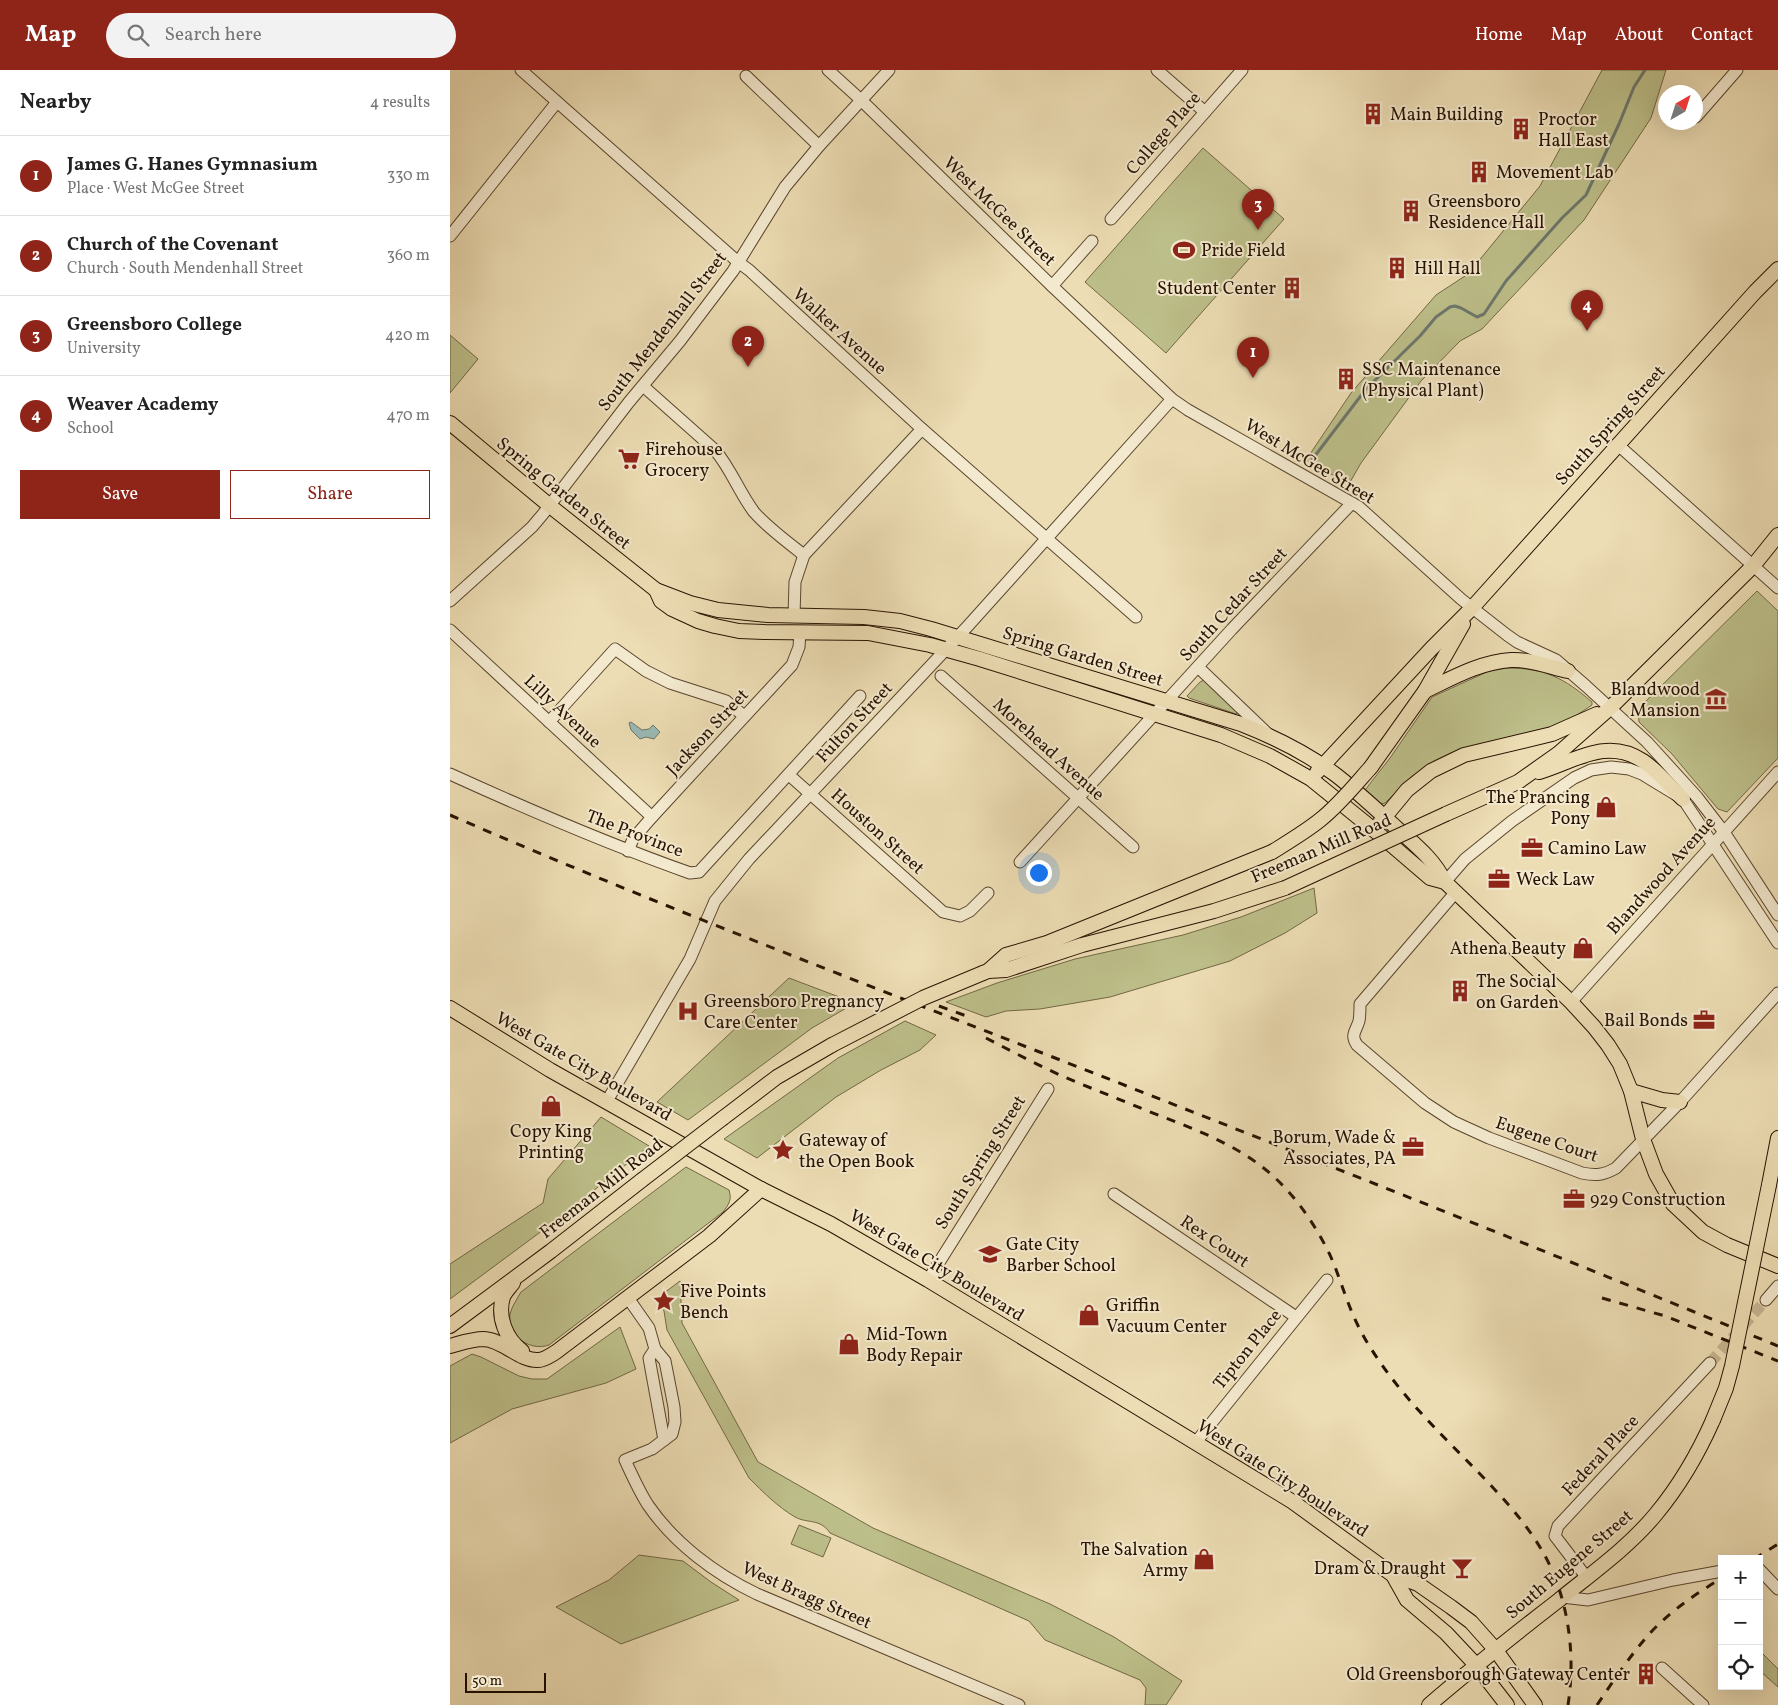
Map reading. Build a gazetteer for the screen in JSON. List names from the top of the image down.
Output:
{
  "streets": {
    "main road": [
      "South Spring Street",
      "Spring Garden Street",
      "Freeman Mill Road",
      "West Gate City Boulevard",
      "South Eugene Street"
    ],
    "street": [
      "College Place",
      "West McGee Street",
      "South Mendenhall Street",
      "Walker Avenue",
      "South Cedar Street",
      "Lilly Avenue",
      "Fulton Street",
      "Jackson Street",
      "Morehead Avenue",
      "Houston Street",
      "The Province",
      "Blandwood Avenue",
      "Eugene Court",
      "Rex Court",
      "Tipton Place",
      "Federal Place",
      "West Bragg Street"
    ]
  },
  "crossings": [
    ["West McGee Street", "South Mendenhall Street"],
    ["West McGee Street", "South Spring Street"],
    ["West McGee Street", "South Cedar Street"],
    ["West McGee Street", "Fulton Street"],
    ["West McGee Street", "Freeman Mill Road"],
    ["West McGee Street", "Blandwood Avenue"],
    ["South Mendenhall Street", "Walker Avenue"],
    ["South Mendenhall Street", "Spring Garden Street"],
    ["Walker Avenue", "Fulton Street"],
    ["South Spring Street", "Freeman Mill Road"],
    ["South Spring Street", "West Gate City Boulevard"],
    ["Spring Garden Street", "South Cedar Street"],
    ["Spring Garden Street", "Fulton Street"],
    ["Spring Garden Street", "Jackson Street"],
    ["Spring Garden Street", "Blandwood Avenue"],
    ["Spring Garden Street", "Eugene Court"],
    ["South Cedar Street", "Morehead Avenue"],
    ["Lilly Avenue", "Jackson Street"],
    ["Fulton Street", "Houston Street"],
    ["Fulton Street", "West Gate City Boulevard"],
    ["Jackson Street", "The Province"],
    ["Houston Street", "The Province"],
    ["West Gate City Boulevard", "Tipton Place"],
    ["West Gate City Boulevard", "South Eugene Street"],
    ["Rex Court", "Tipton Place"],
    ["Federal Place", "South Eugene Street"]
  ],
  "places": {
    "building": [
      "Main Building",
      "Proctor Hall East",
      "Movement Lab",
      "Greensboro Residence Hall",
      "Hill Hall",
      "Student Center",
      "SSC Maintenance (Physical Plant)",
      "The Social on Garden",
      "Old Greensborough Gateway Center"
    ],
    "sports": ["Pride Field"],
    "supermarket": ["Firehouse Grocery"],
    "museum": ["Blandwood Mansion"],
    "shop": [
      "The Prancing Pony",
      "Athena Beauty",
      "Copy King Printing",
      "Griffin Vacuum Center",
      "Mid-Town Body Repair",
      "The Salvation Army"
    ],
    "office": [
      "Camino Law",
      "Weck Law",
      "Bail Bonds",
      "Borum, Wade & Associates, PA",
      "929 Construction"
    ],
    "hospital": ["Greensboro Pregnancy Care Center"],
    "place": ["Gateway of the Open Book", "Five Points Bench"],
    "school or university": ["Gate City Barber School"],
    "bar": ["Dram & Draught"]
  },
  "scale_bar": "50 m",
  "north": "top right",
  "page": {
    "header": "Map",
    "search": "Search here",
    "nav": [
      "Home",
      "Map",
      "About",
      "Contact"
    ],
    "heading": ["Nearby", "4 results"],
    "list": [
      {
        "mark": "1",
        "name": "James G. Hanes Gymnasium",
        "note": "Place · West McGee Street",
        "value": "330 m"
      },
      {
        "mark": "2",
        "name": "Church of the Covenant",
        "note": "Church · South Mendenhall Street",
        "value": "360 m"
      },
      {
        "mark": "3",
        "name": "Greensboro College",
        "note": "University",
        "value": "420 m"
      },
      {
        "mark": "4",
        "name": "Weaver Academy",
        "note": "School",
        "value": "470 m"
      }
    ],
    "pins": [
      "3",
      "4",
      "2",
      "1"
    ],
    "buttons": ["Save", "Share"],
    "map_buttons": ["+", "−"],
    "scale": "50 m"
  }
}
